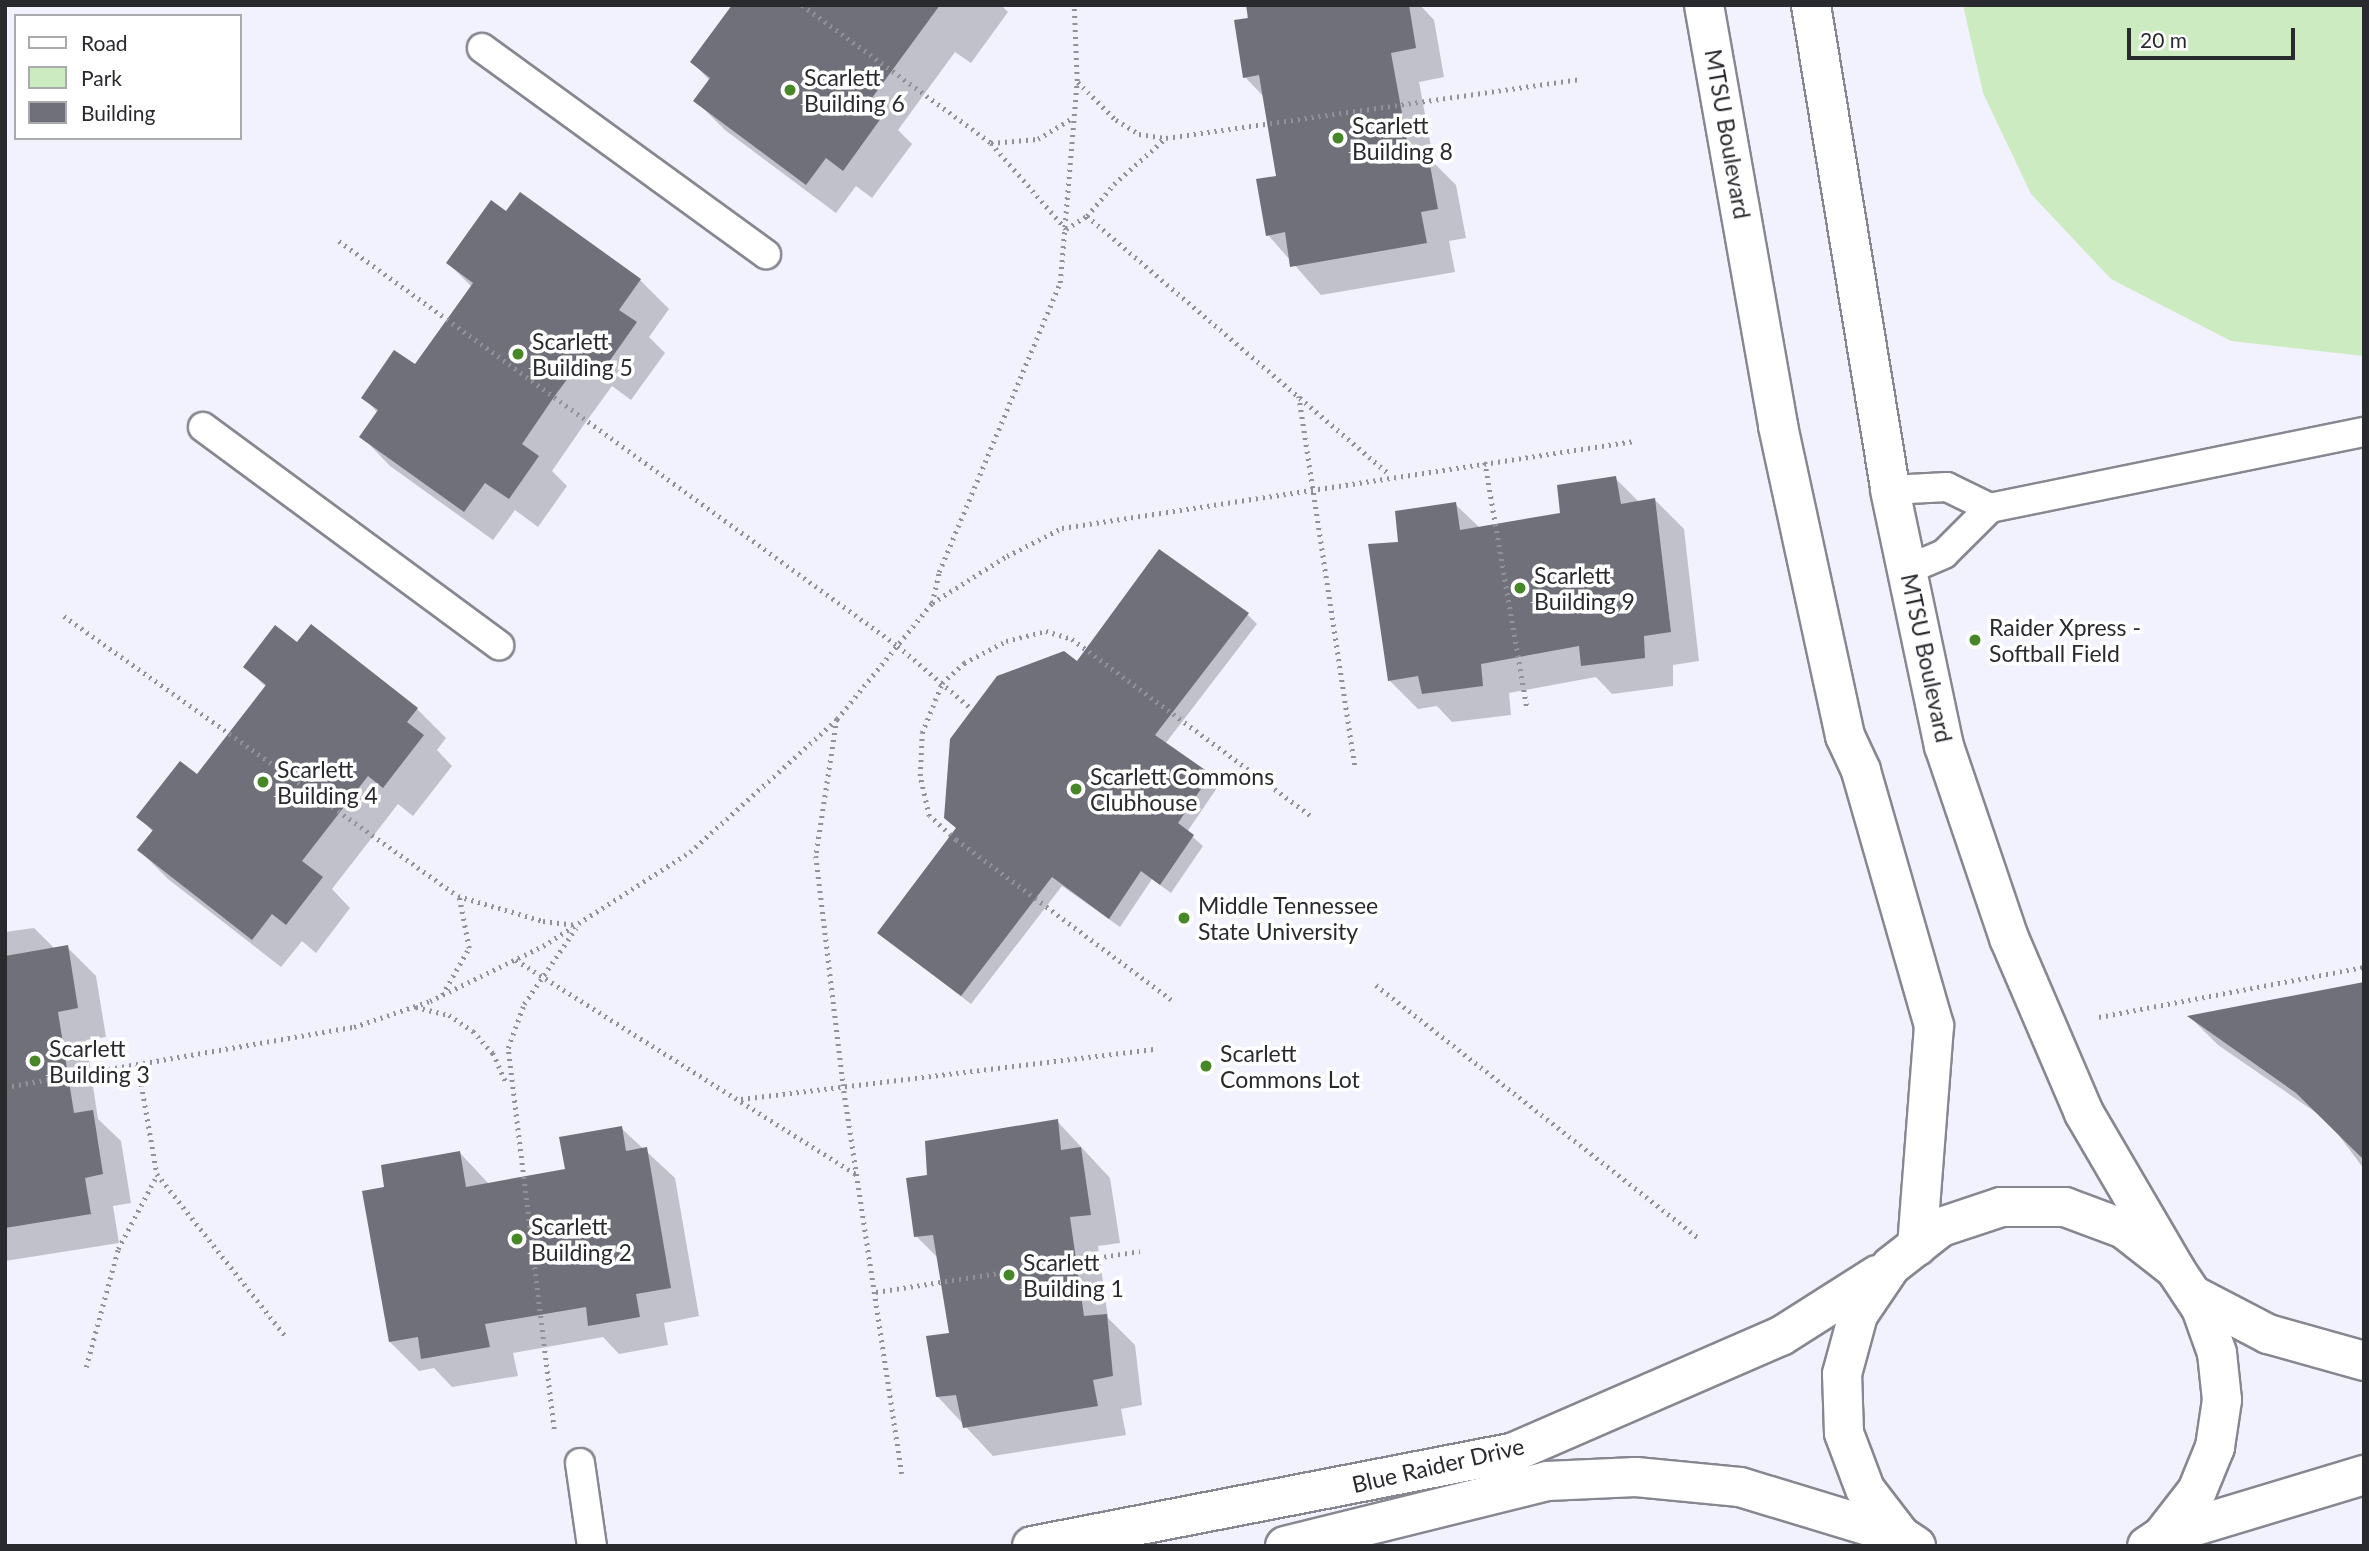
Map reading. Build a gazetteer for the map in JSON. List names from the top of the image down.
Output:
{
  "streets": {
    "street": ["MTSU Boulevard", "Blue Raider Drive"]
  },
  "crossings": [
    ["MTSU Boulevard", "Blue Raider Drive"]
  ],
  "places": [
    "Scarlett Building 6",
    "Scarlett Building 8",
    "Scarlett Building 5",
    "Scarlett Building 9",
    "Raider Xpress - Softball Field",
    "Scarlett Building 4",
    "Scarlett Commons Clubhouse",
    "Middle Tennessee State University",
    "Scarlett Building 3",
    "Scarlett Commons Lot",
    "Scarlett Building 2",
    "Scarlett Building 1"
  ],
  "legend": ["Road", "Park", "Building"],
  "scale_bar": "20 m"
}
